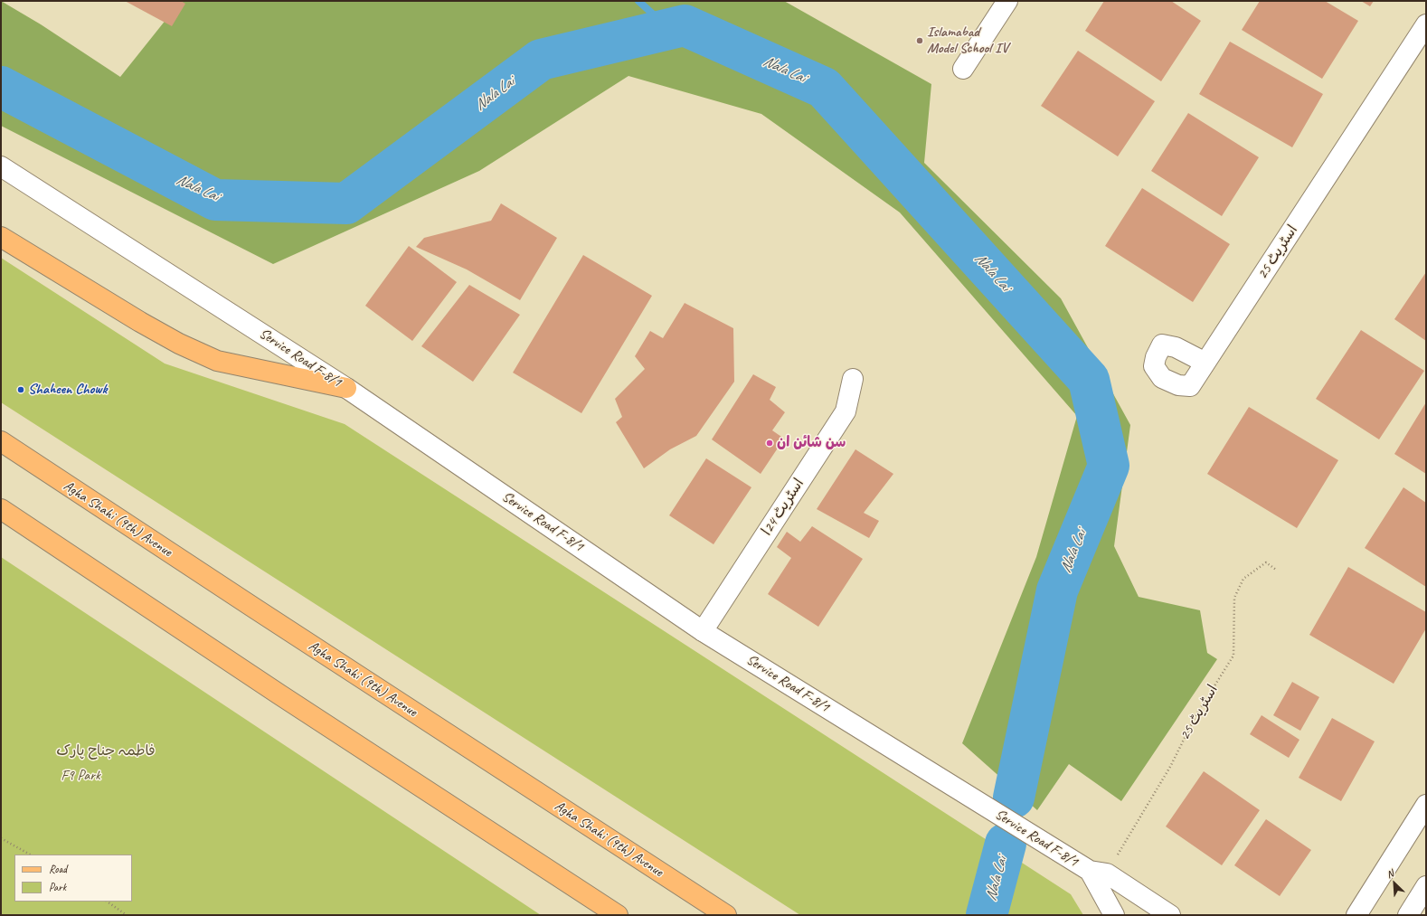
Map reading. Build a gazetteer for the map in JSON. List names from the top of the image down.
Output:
{
  "streets": {
    "main road": ["Agha Shahi (9th) Avenue"],
    "street": ["اسٹریٹ 25", "Service Road F-8/1", "اسٹریٹ 24ا"]
  },
  "crossings": [
    ["اسٹریٹ 25", "Service Road F-8/1"],
    ["Service Road F-8/1", "اسٹریٹ 24ا"]
  ],
  "water": ["Nala Lai"],
  "parks": ["فاطمہ جناح پارک", "F9 Park"],
  "places": ["Islamabad Model School IV", "Shaheen Chowk", "سن شائن ان"],
  "legend": ["Road", "Park"],
  "north": "top left"
}
